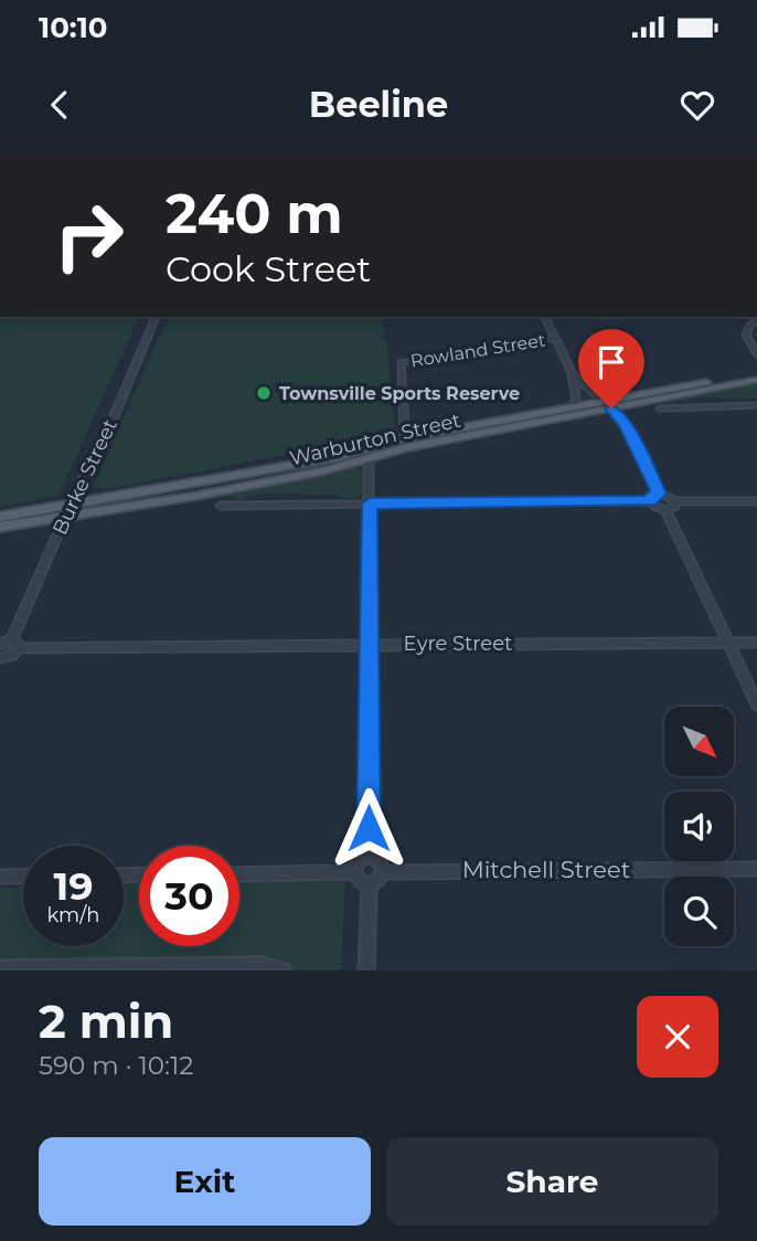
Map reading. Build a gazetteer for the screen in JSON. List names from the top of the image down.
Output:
{
  "streets": {
    "main road": ["Warburton Street"],
    "street": [
      "Rowland Street",
      "Burke Street",
      "Eyre Street",
      "Mitchell Street"
    ]
  },
  "crossings": [
    ["Rowland Street", "Warburton Street"],
    ["Warburton Street", "Burke Street"],
    ["Burke Street", "Eyre Street"]
  ],
  "places": ["Townsville Sports Reserve"],
  "north": "bottom right",
  "page": {
    "status": "10:10",
    "header": "Beeline",
    "turn": ["240 m", "Cook Street"],
    "speed": "19 km/h",
    "limit": "30",
    "heading": ["2 min", "590 m · 10:12"],
    "buttons": ["Exit", "Share"]
  }
}
